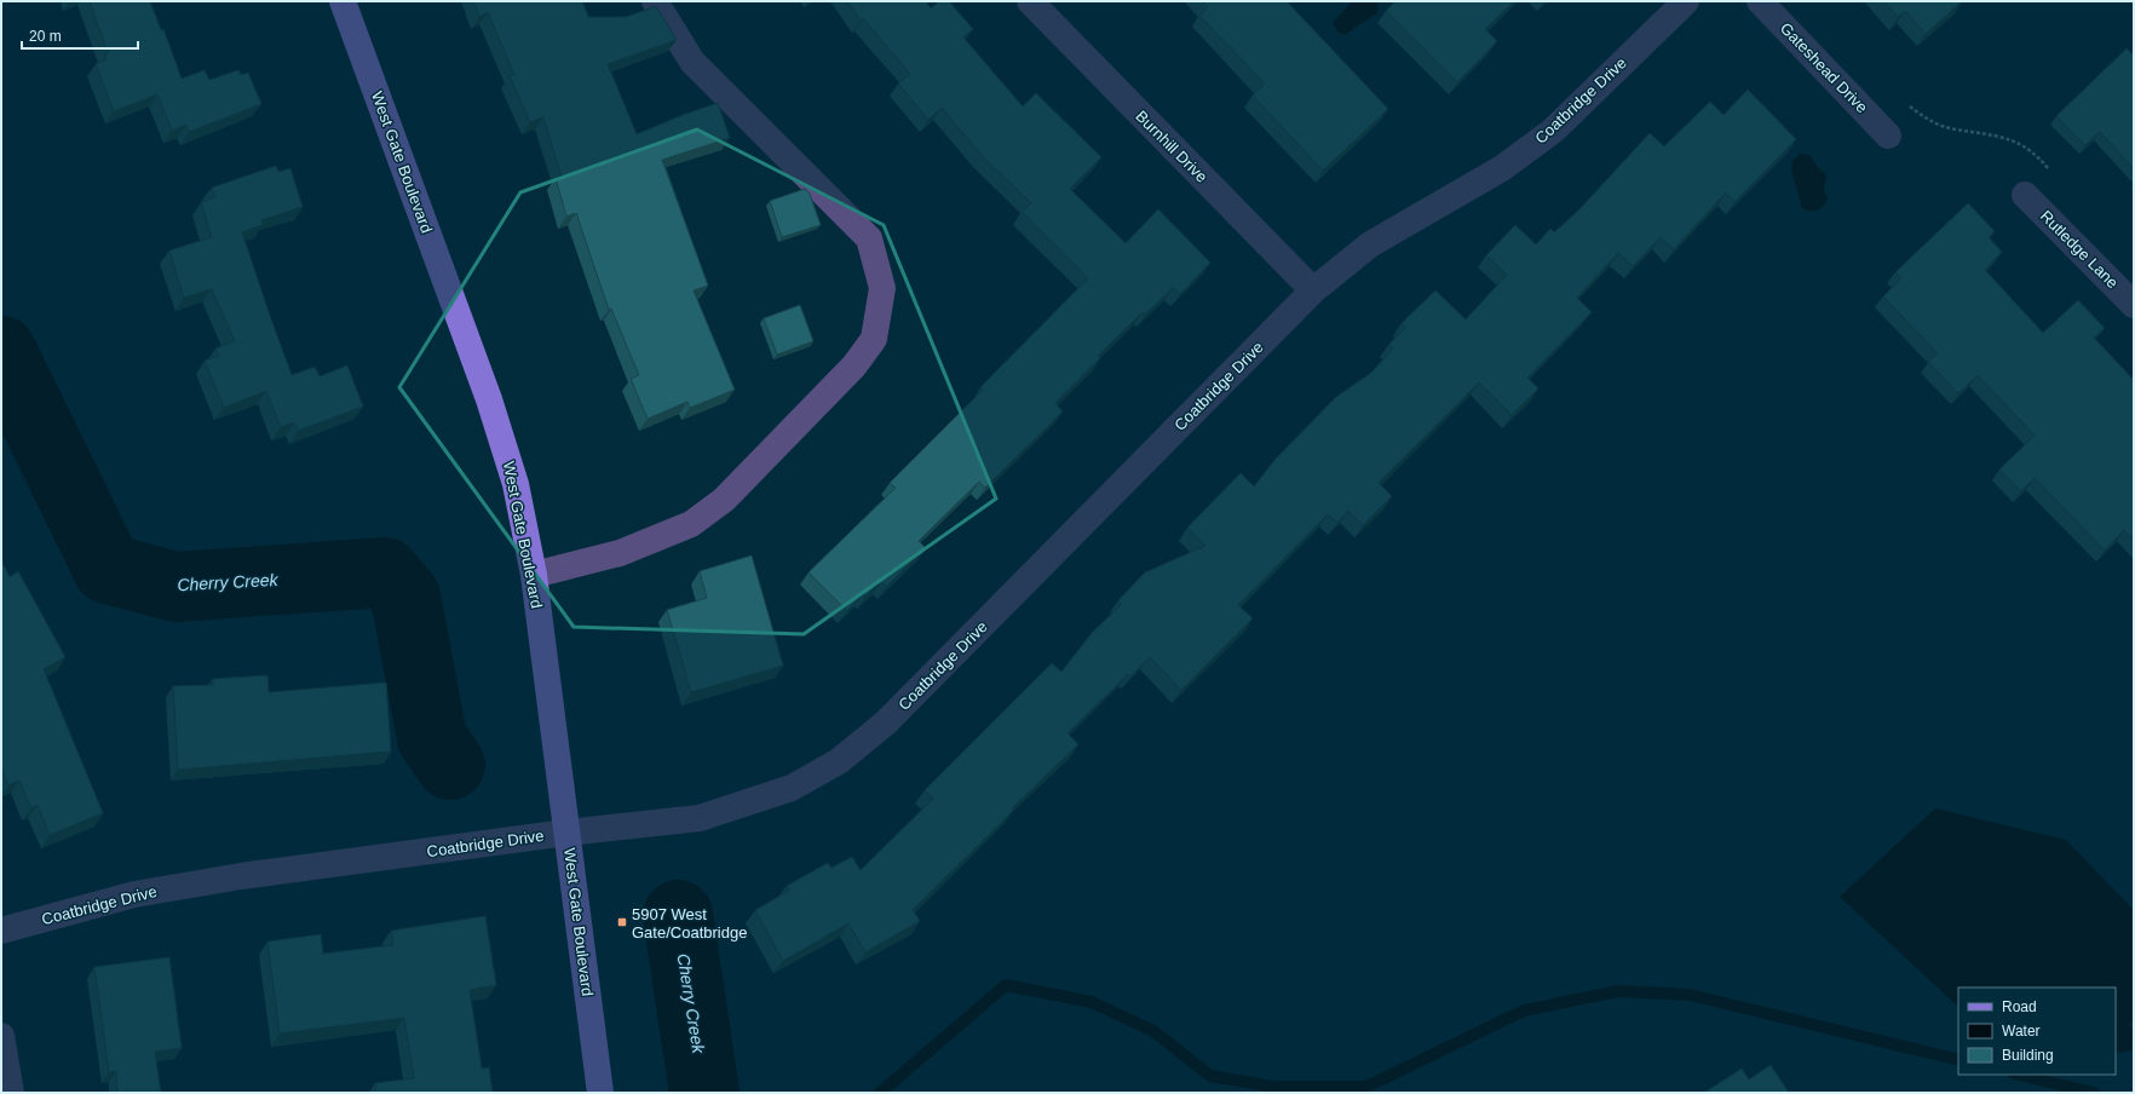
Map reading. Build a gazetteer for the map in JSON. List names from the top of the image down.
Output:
{
  "streets": {
    "main road": ["West Gate Boulevard"],
    "street": [
      "Gateshead Drive",
      "Coatbridge Drive",
      "Burnhill Drive",
      "Rutledge Lane"
    ]
  },
  "crossings": [
    ["Coatbridge Drive", "Burnhill Drive"],
    ["Coatbridge Drive", "West Gate Boulevard"]
  ],
  "water": ["Cherry Creek"],
  "places": {
    "transit": ["5907 West Gate/Coatbridge"]
  },
  "legend": ["Road", "Water", "Building"],
  "scale_bar": "20 m"
}
